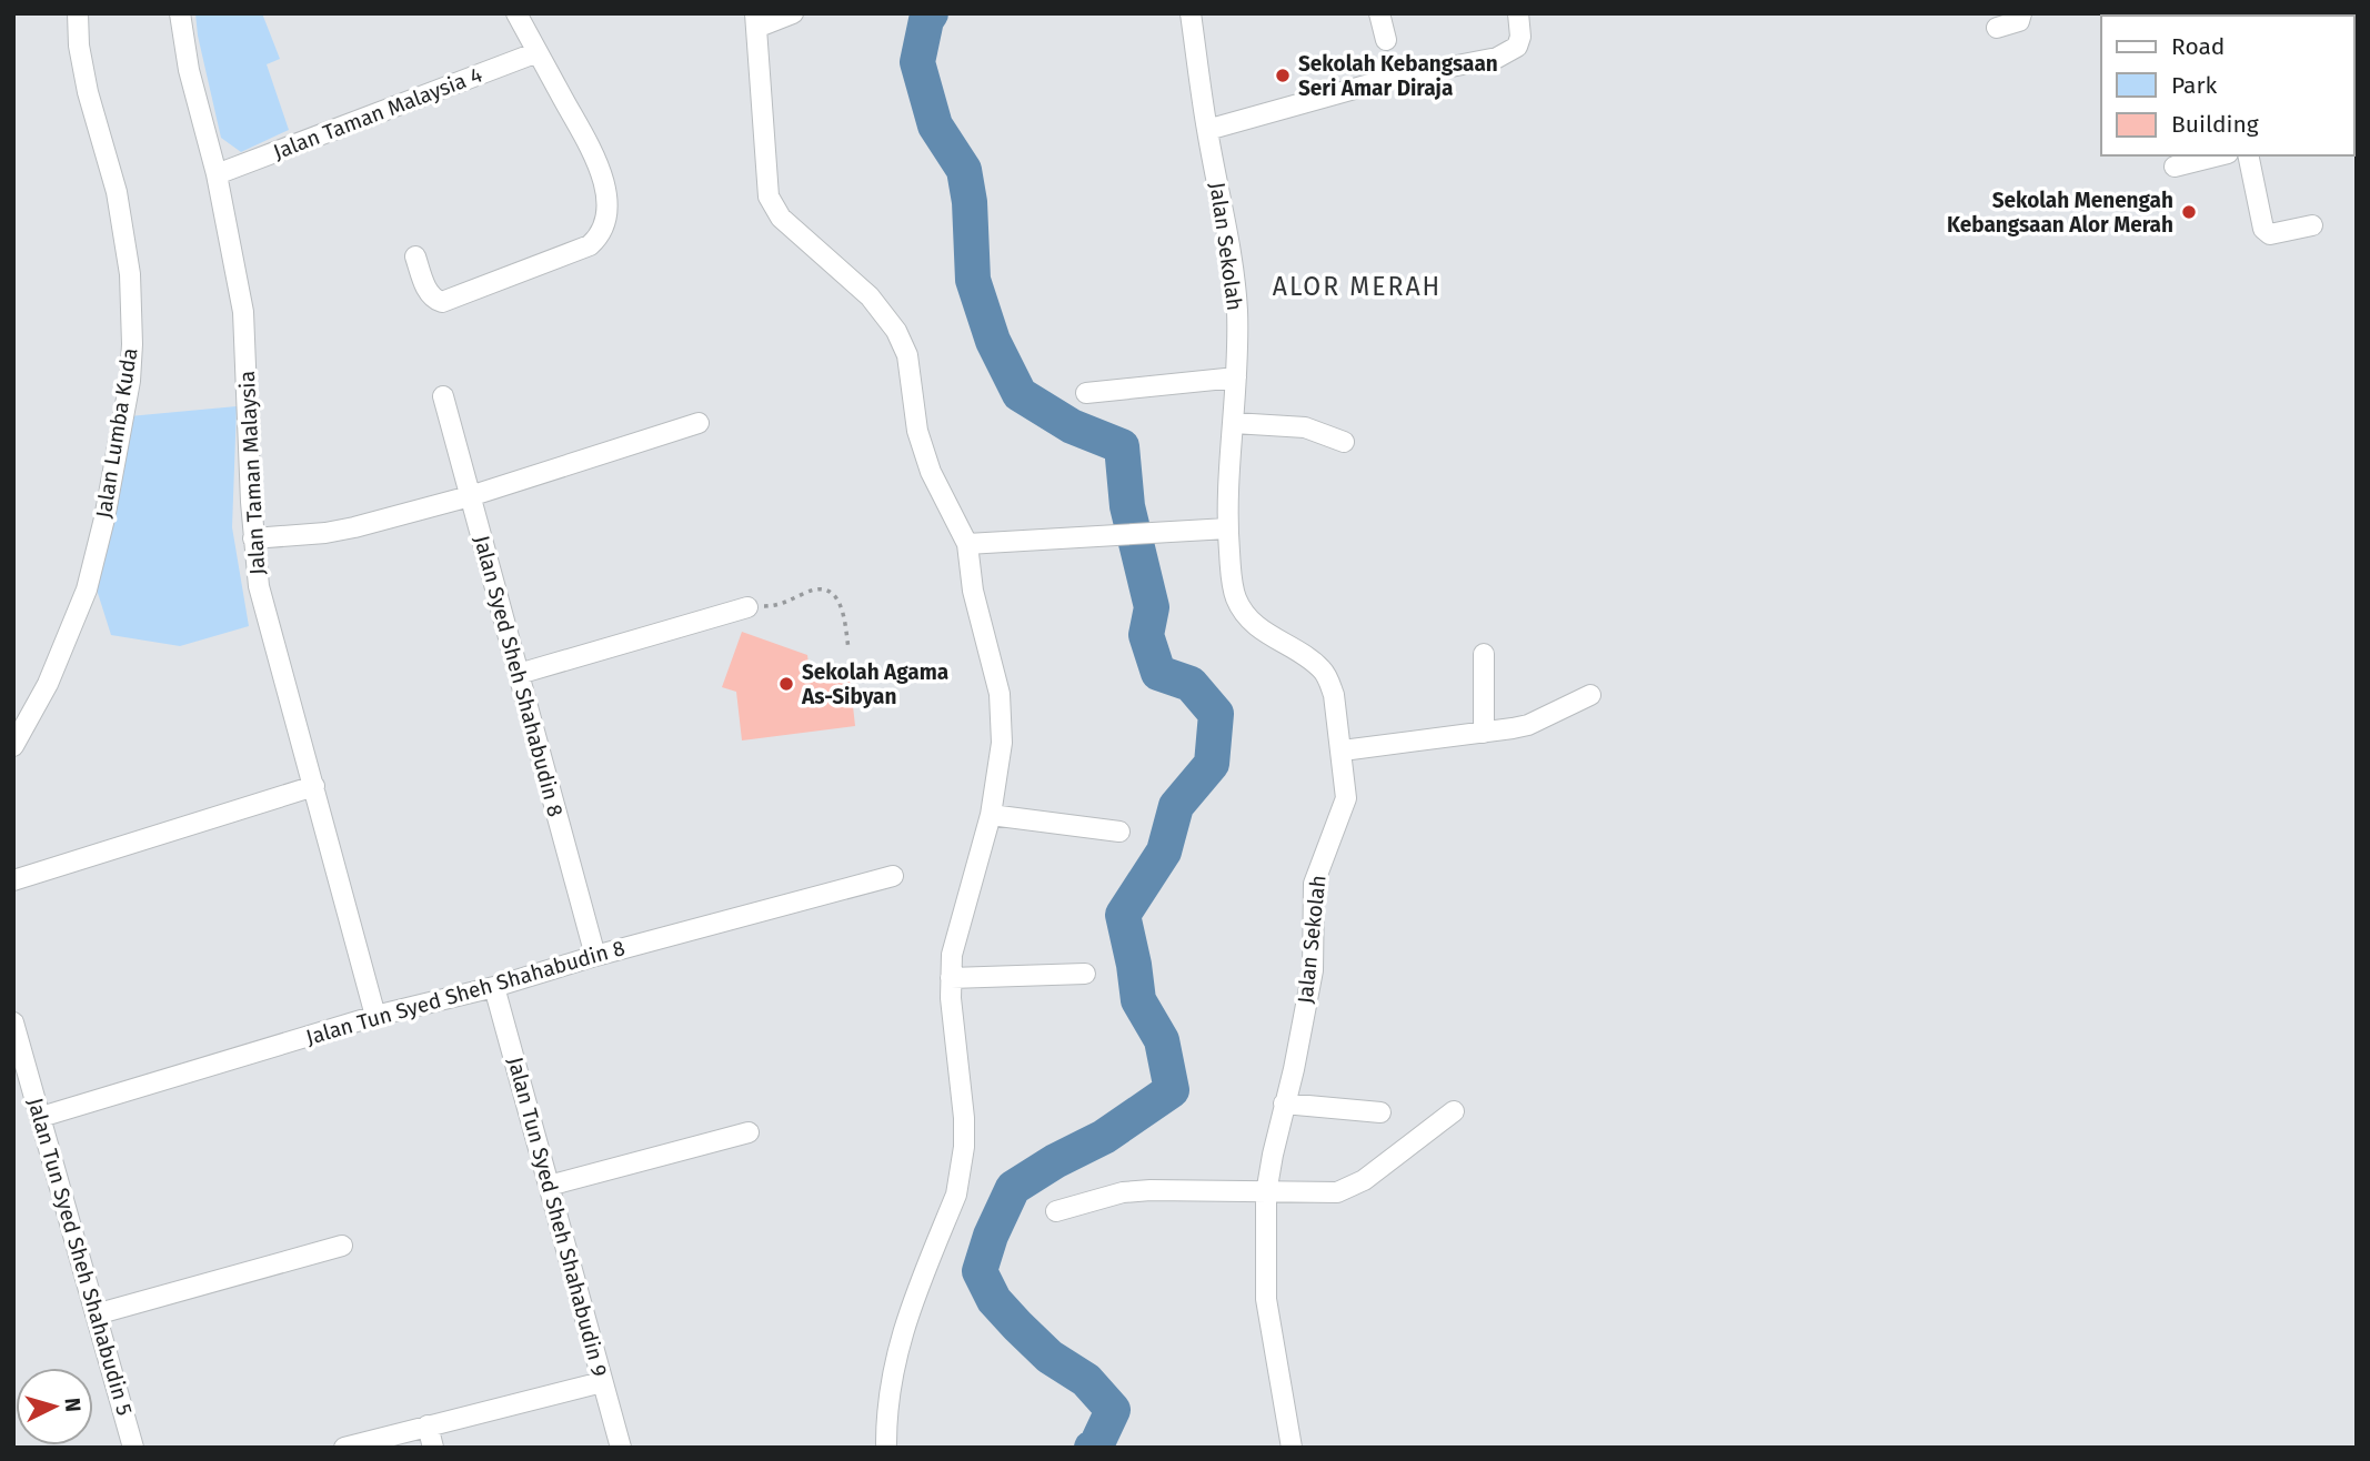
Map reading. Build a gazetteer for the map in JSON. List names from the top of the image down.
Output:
{
  "streets": {
    "street": [
      "Jalan Taman Malaysia 4",
      "Jalan Sekolah",
      "Jalan Lumba Kuda",
      "Jalan Taman Malaysia",
      "Jalan Syed Sheh Shahabudin 8",
      "Jalan Tun Syed Sheh Shahabudin 8",
      "Jalan Tun Syed Sheh Shahabudin 9",
      "Jalan Tun Syed Sheh Shahabudin 5"
    ]
  },
  "crossings": [
    ["Jalan Taman Malaysia 4", "Jalan Taman Malaysia"],
    ["Jalan Taman Malaysia", "Jalan Tun Syed Sheh Shahabudin 8"],
    ["Jalan Syed Sheh Shahabudin 8", "Jalan Tun Syed Sheh Shahabudin 8"],
    ["Jalan Tun Syed Sheh Shahabudin 8", "Jalan Tun Syed Sheh Shahabudin 9"],
    ["Jalan Tun Syed Sheh Shahabudin 8", "Jalan Tun Syed Sheh Shahabudin 5"]
  ],
  "districts": ["ALOR MERAH"],
  "places": ["Sekolah Kebangsaan Seri Amar Diraja", "Sekolah Menengah Kebangsaan Alor Merah", "Sekolah Agama As-Sibyan"],
  "legend": ["Road", "Park", "Building"],
  "north": "right"
}
